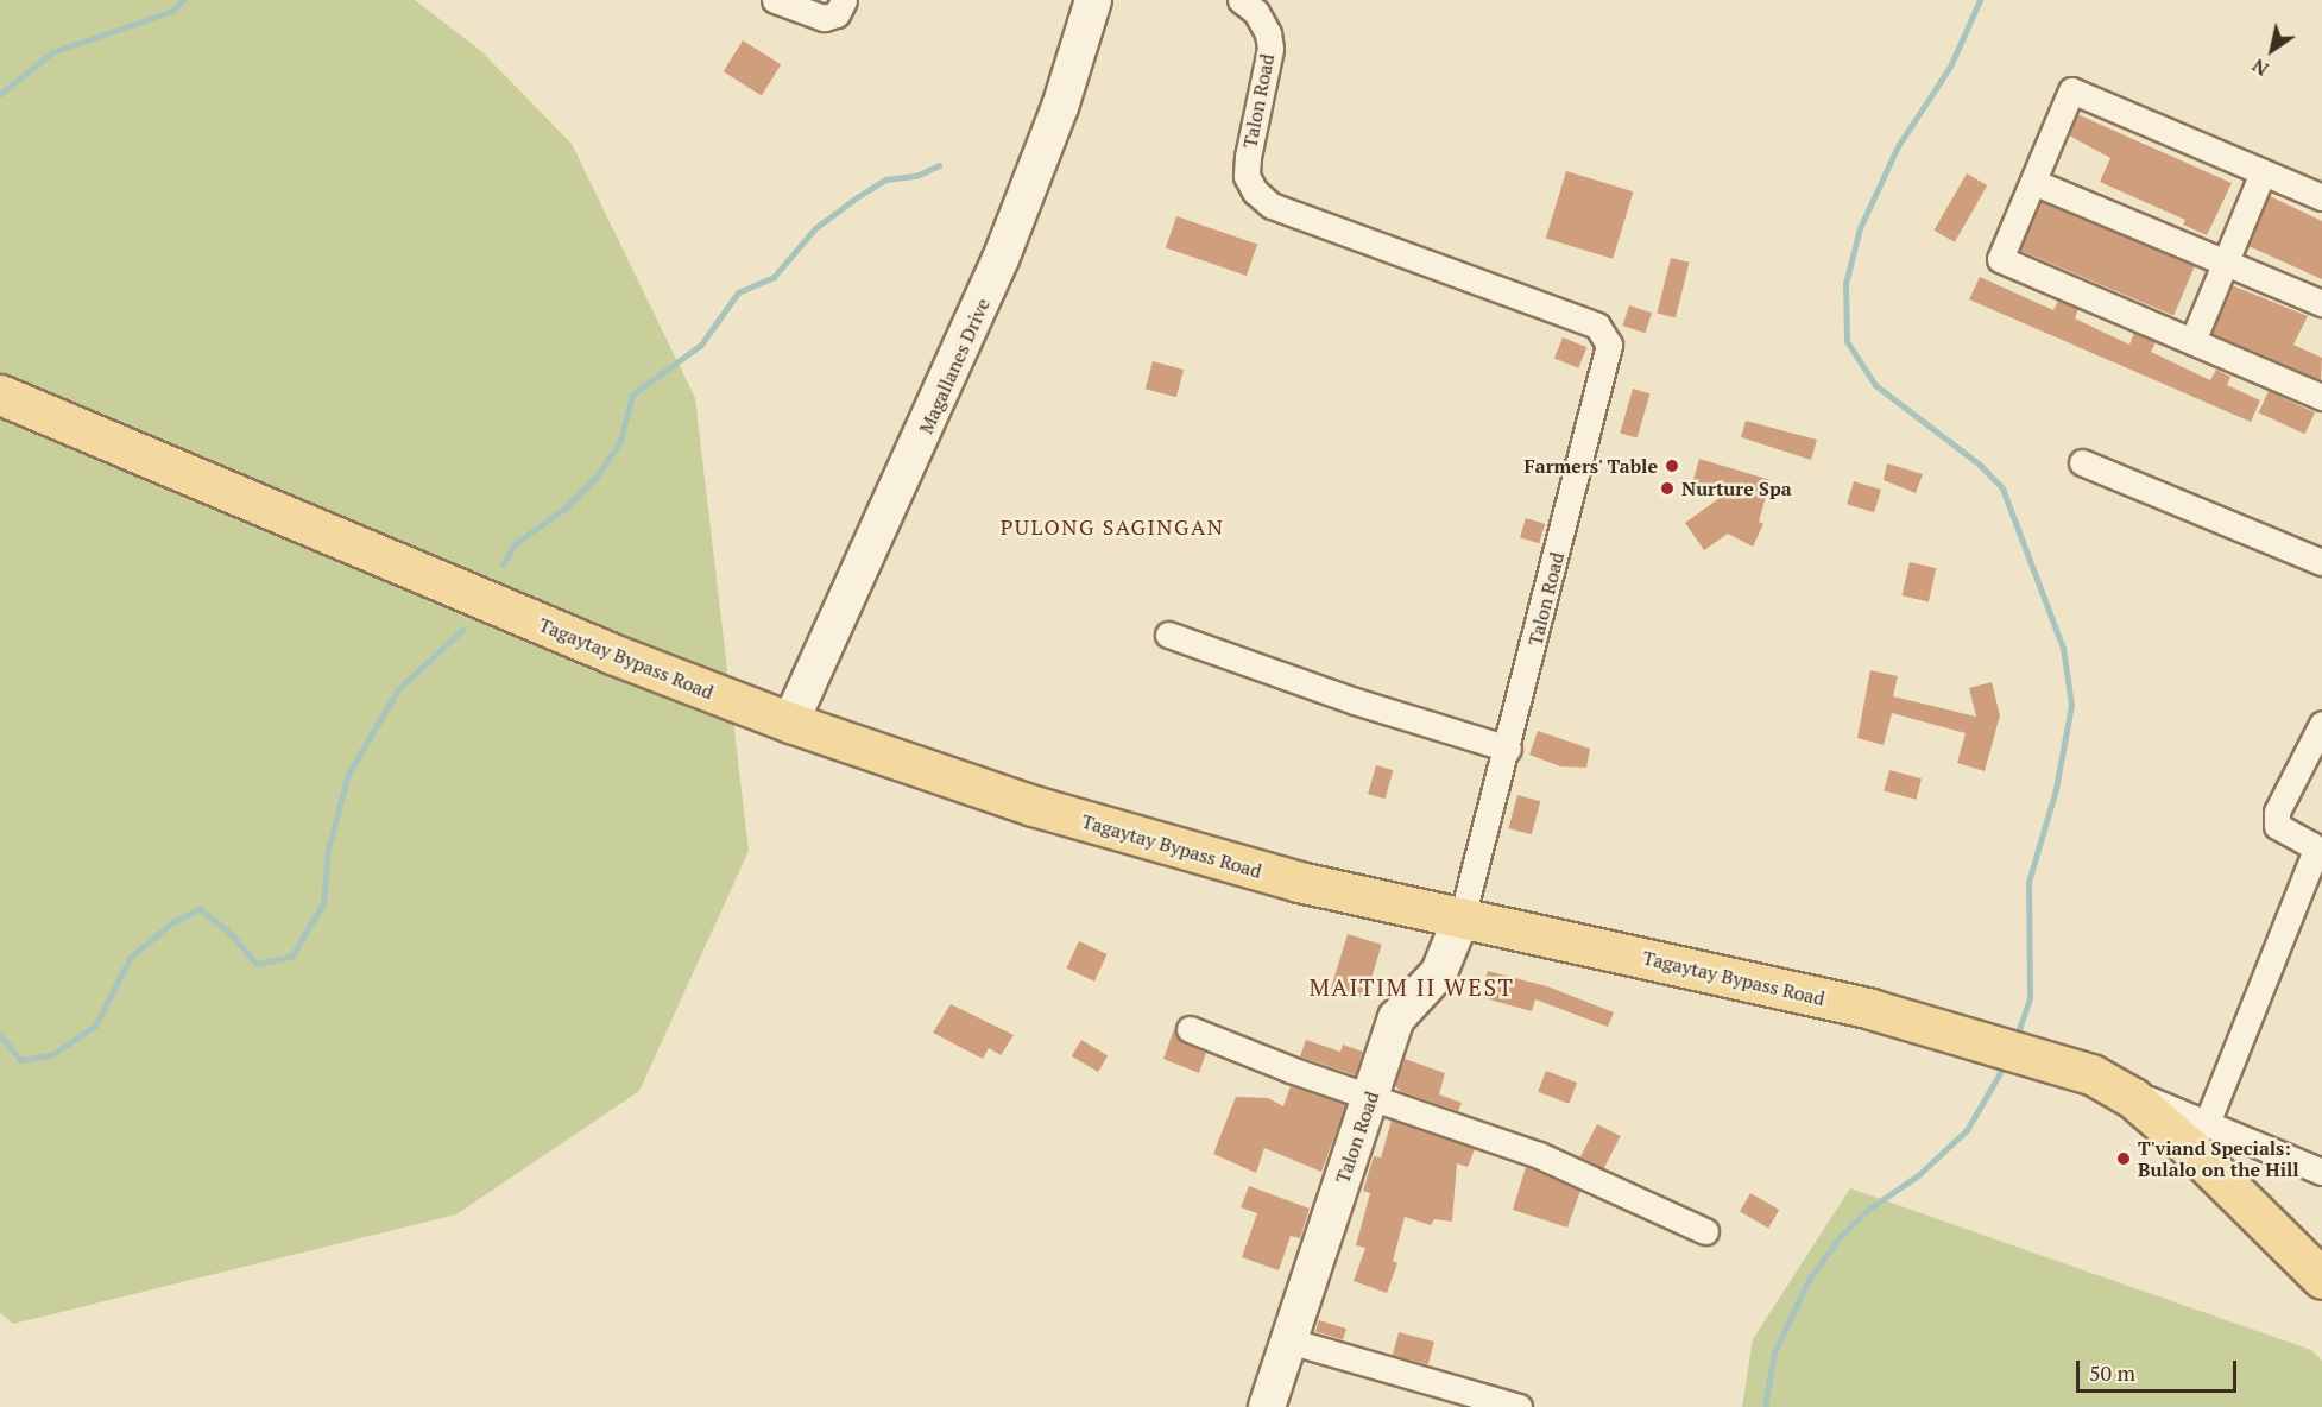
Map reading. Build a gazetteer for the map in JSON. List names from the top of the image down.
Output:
{
  "streets": {
    "main road": ["Tagaytay Bypass Road"],
    "street": ["Talon Road", "Magallanes Drive"]
  },
  "crossings": [
    ["Talon Road", "Tagaytay Bypass Road"],
    ["Magallanes Drive", "Tagaytay Bypass Road"]
  ],
  "districts": ["PULONG SAGINGAN", "MAITIM II WEST"],
  "places": ["Farmers' Table", "Nurture Spa", "T'viand Specials: Bulalo on the Hill"],
  "scale_bar": "50 m",
  "north": "bottom left"
}
